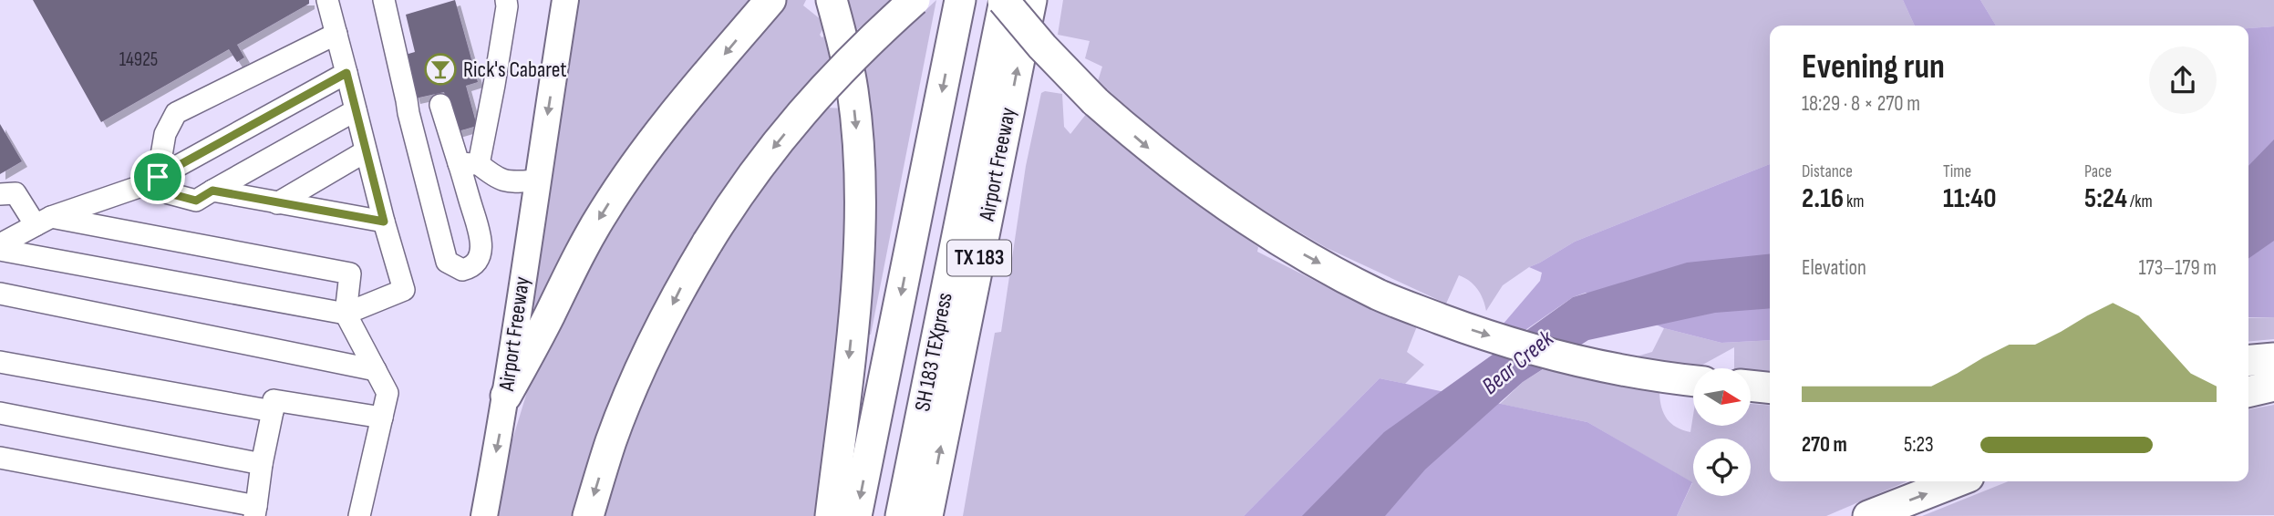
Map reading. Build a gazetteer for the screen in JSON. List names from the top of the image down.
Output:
{
  "streets": {
    "highway": ["Airport Freeway", "TX 183", "SH 183 TEXpress"]
  },
  "water": ["Bear Creek"],
  "places": {
    "bar": ["Rick's Cabaret"]
  },
  "house_numbers": ["14925"],
  "north": "right",
  "page": {
    "heading": ["Evening run", "18:29 · 8 × 270 m"],
    "stats": [
      ["Distance", "2.16 km"],
      ["Time", "11:40"],
      ["Pace", "5:24 /km"]
    ],
    "chart": ["Elevation", "173–179 m"],
    "list": [
      {
        "name": "270 m",
        "note": "5:23"
      }
    ]
  }
}
